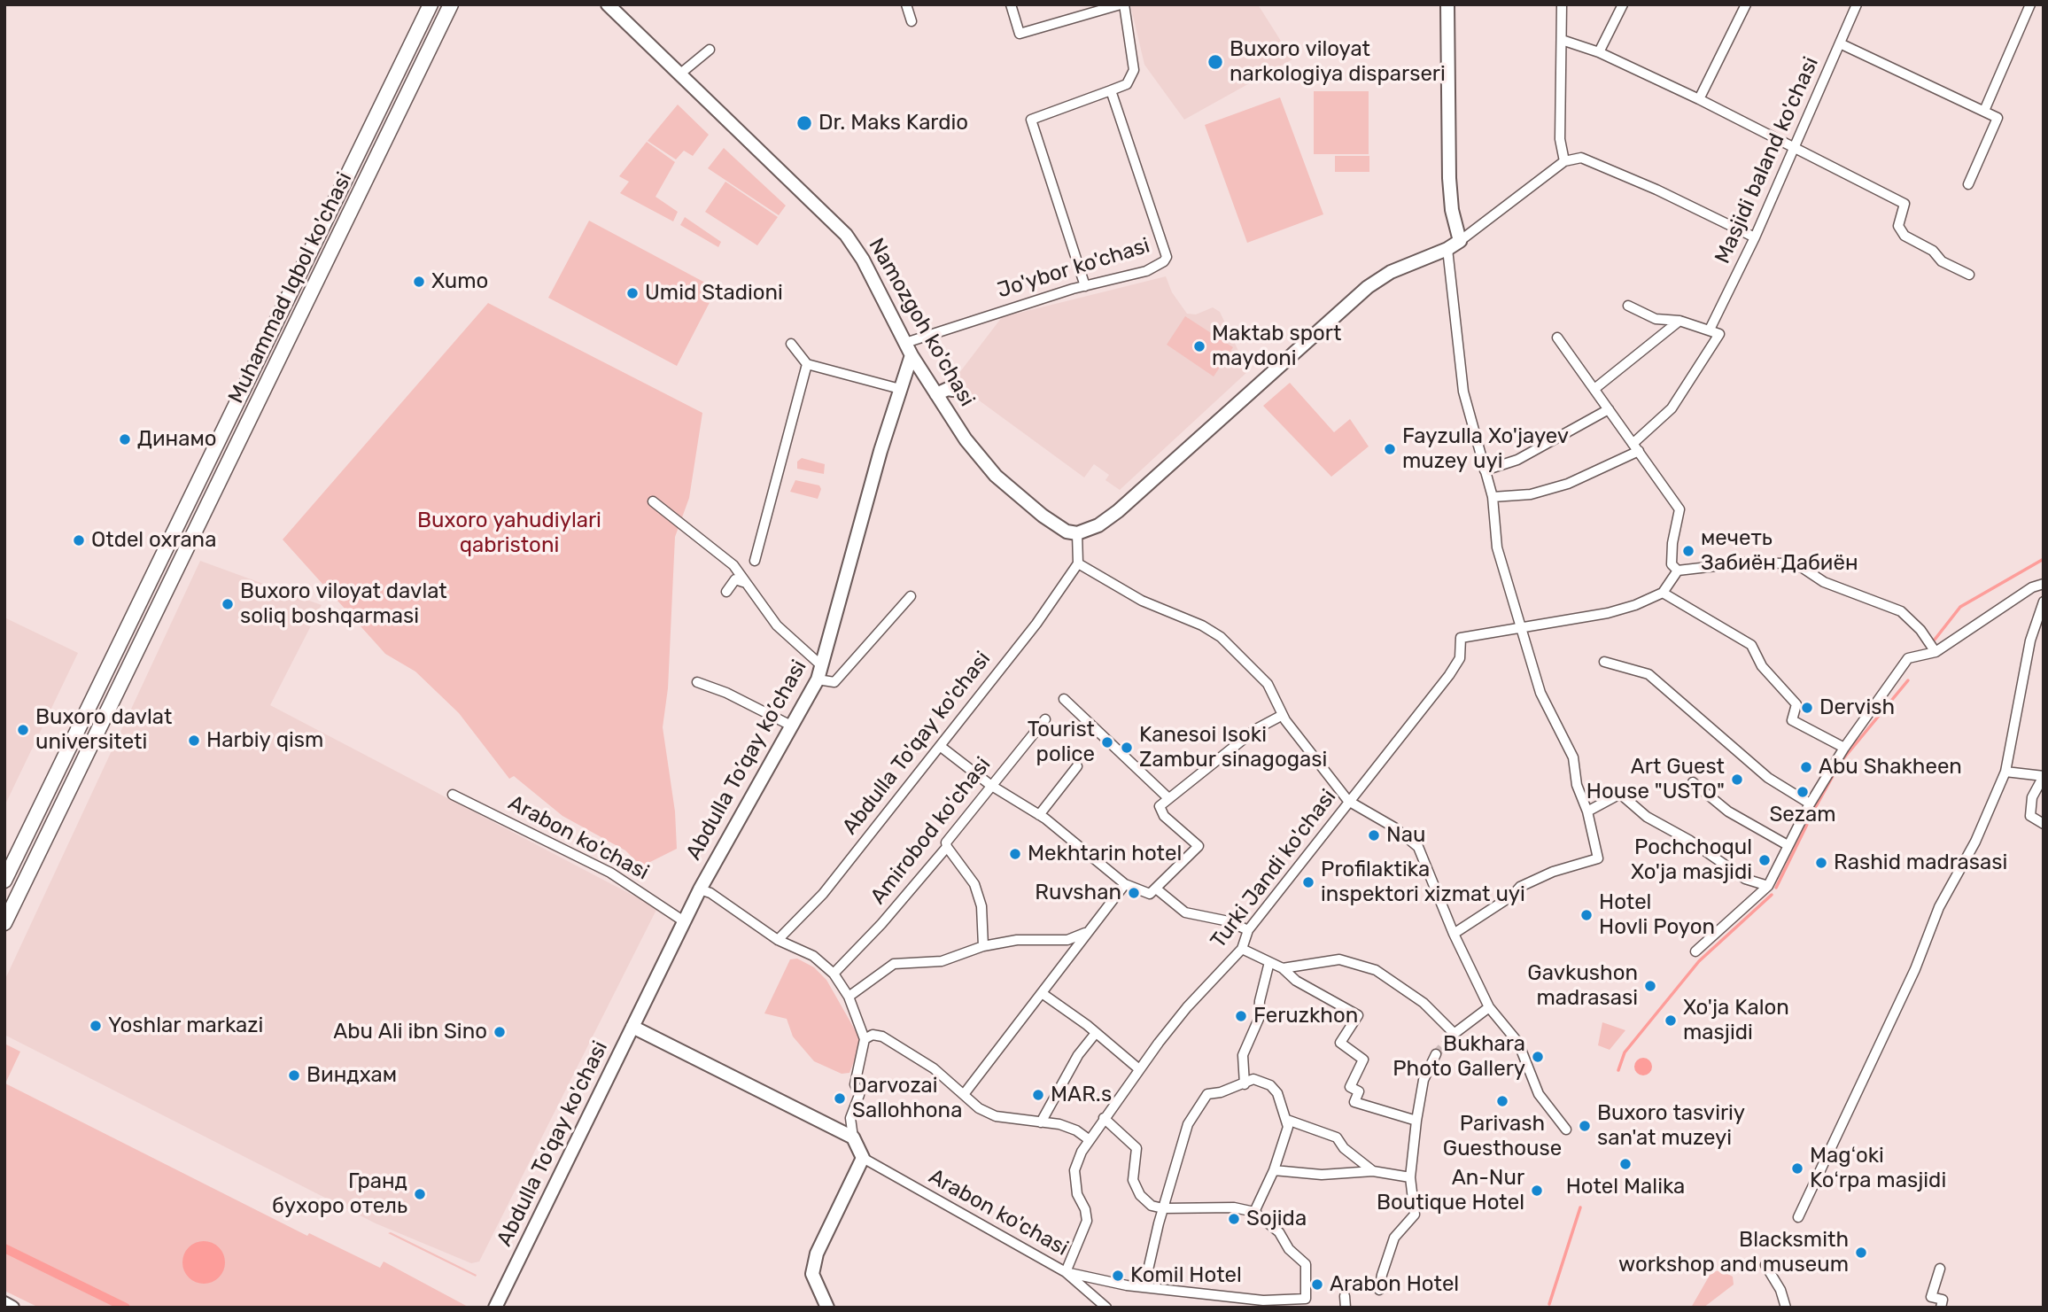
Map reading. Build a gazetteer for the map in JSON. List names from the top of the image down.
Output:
{
  "streets": {
    "main road": ["Muhammad Iqbol ko'chasi"],
    "street": [
      "Masjidi baland ko'chasi",
      "Jo'ybor ko'chasi",
      "Namozgoh ko'chasi",
      "Abdulla To'qay ko'chasi",
      "Abdulla To’qay ko’chasi",
      "Amirobod ko'chasi",
      "Arabon ko'chasi",
      "Turki Jandi ko'chasi"
    ]
  },
  "crossings": [
    ["Jo'ybor ko'chasi", "Namozgoh ko'chasi"],
    ["Namozgoh ko'chasi", "Abdulla To’qay ko’chasi"],
    ["Abdulla To'qay ko'chasi", "Abdulla To’qay ko’chasi"],
    ["Abdulla To’qay ko’chasi", "Arabon ko'chasi"],
    ["Arabon ko'chasi", "Turki Jandi ko'chasi"]
  ],
  "parks": ["Buxoro yahudiylari qabristoni"],
  "places": [
    "Buxoro viloyat narkologiya disparseri",
    "Dr. Maks Kardio",
    "Xumo",
    "Umid Stadioni",
    "Maktab sport maydoni",
    "Динамо",
    "Fayzulla Xo'jayev muzey uyi",
    "Otdel oxrana",
    "мечеть Забиён Дабиён",
    "Buxoro viloyat davlat soliq boshqarmasi",
    "Dervish",
    "Buxoro davlat universiteti",
    "Harbiy qism",
    "Tourist police",
    "Kanesoi Isoki Zambur sinagogasi",
    "Abu Shakheen",
    "Art Guest House \"USTO\"",
    "Sezam",
    "Nau",
    "Mekhtarin hotel",
    "Pochchoqul Xo'ja masjidi",
    "Rashid madrasasi",
    "Profilaktika inspektori xizmat uyi",
    "Ruvshan",
    "Hotel Hovli Poyon",
    "Gavkushon madrasasi",
    "Feruzkhon",
    "Xo'ja Kalon masjidi",
    "Yoshlar markazi",
    "Abu Ali ibn Sino",
    "Bukhara Photo Gallery",
    "Виндхам",
    "MAR.s",
    "Darvozai Sallohhona",
    "Parivash Guesthouse",
    "Buxoro tasviriy san'at muzeyi",
    "Hotel Malika",
    "Magʻoki Koʻrpa masjidi",
    "An-Nur Boutique Hotel",
    "Гранд бухоро отель",
    "Sojida",
    "Blacksmith workshop and museum",
    "Komil Hotel",
    "Arabon Hotel"
  ]
}
